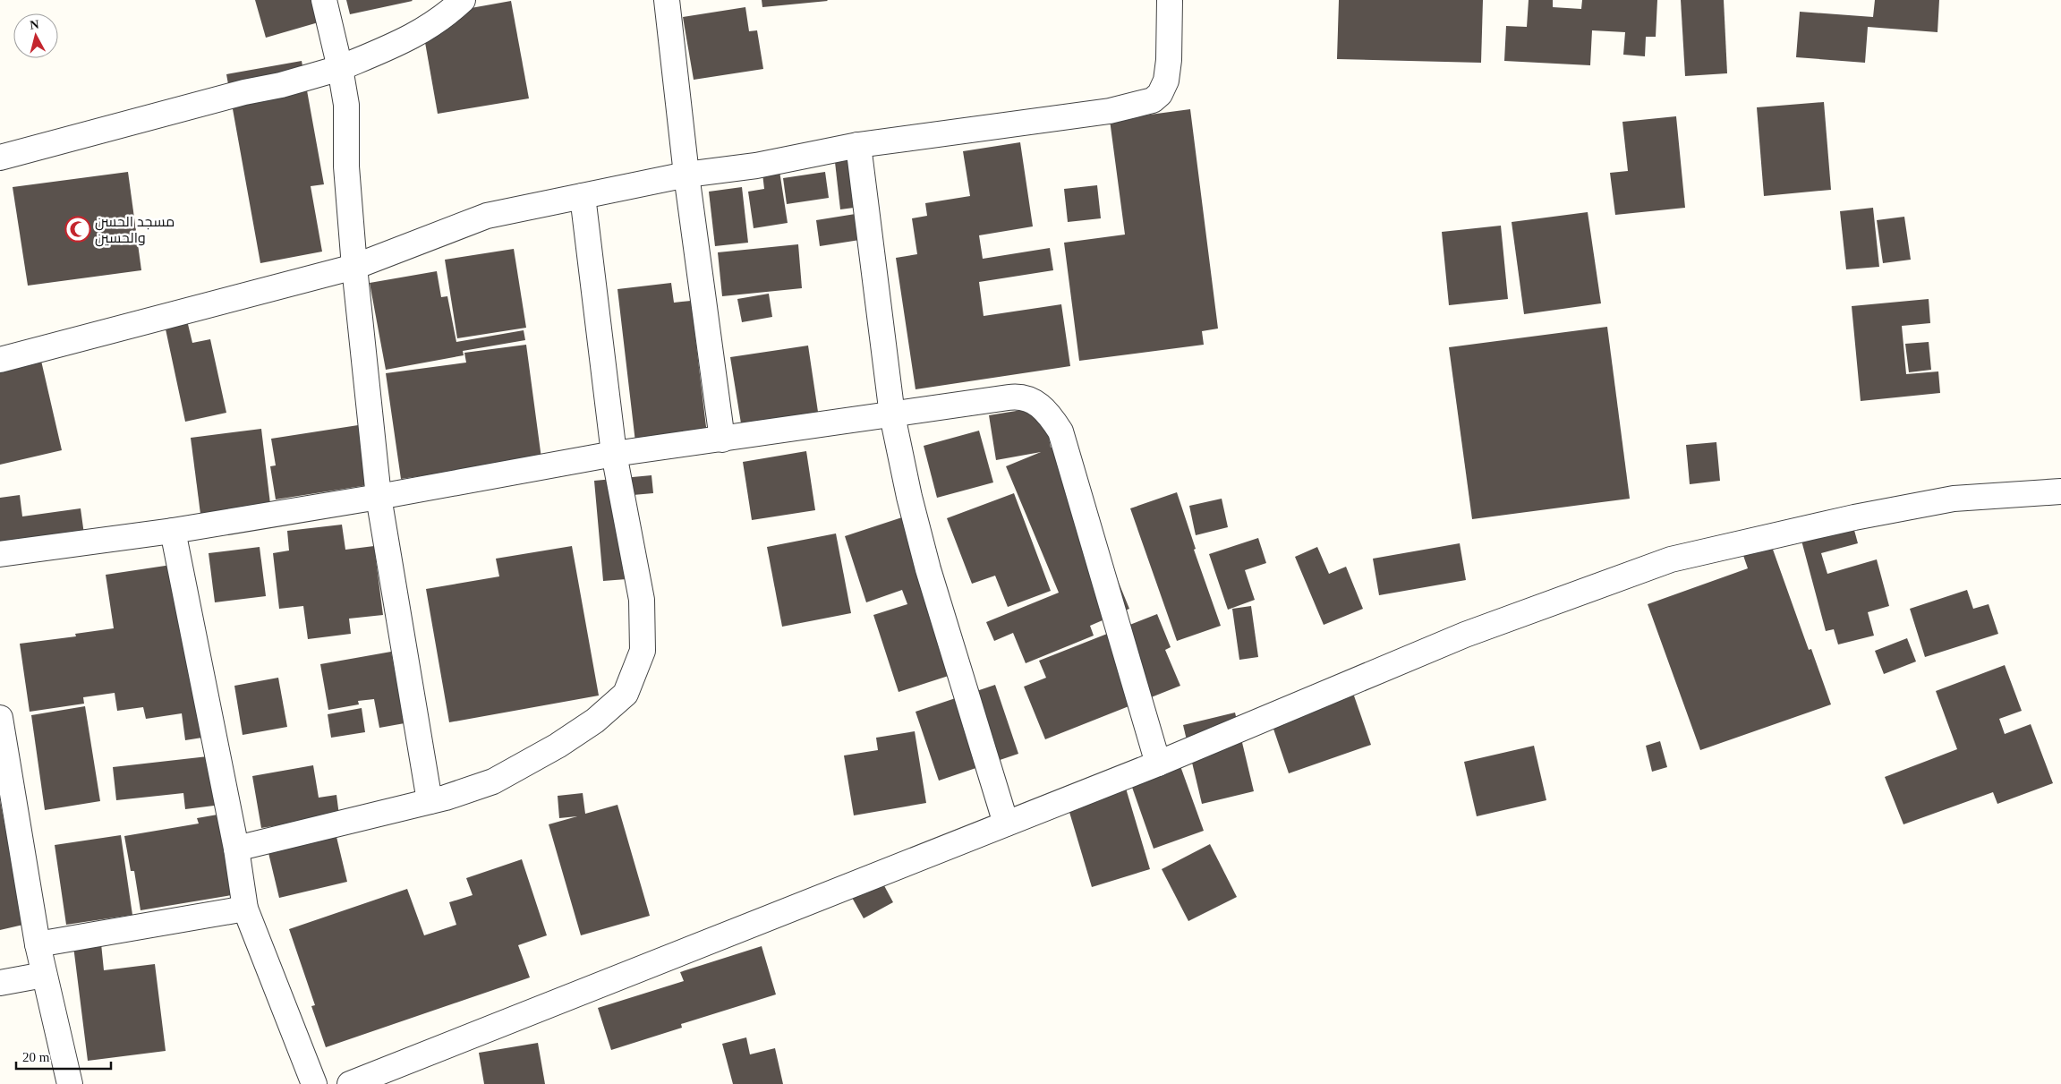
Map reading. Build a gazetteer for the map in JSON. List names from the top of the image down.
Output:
{
  "places": {
    "mosque": ["مسجد الحسن والحسين"]
  },
  "scale_bar": "20 m",
  "north": "top"
}
